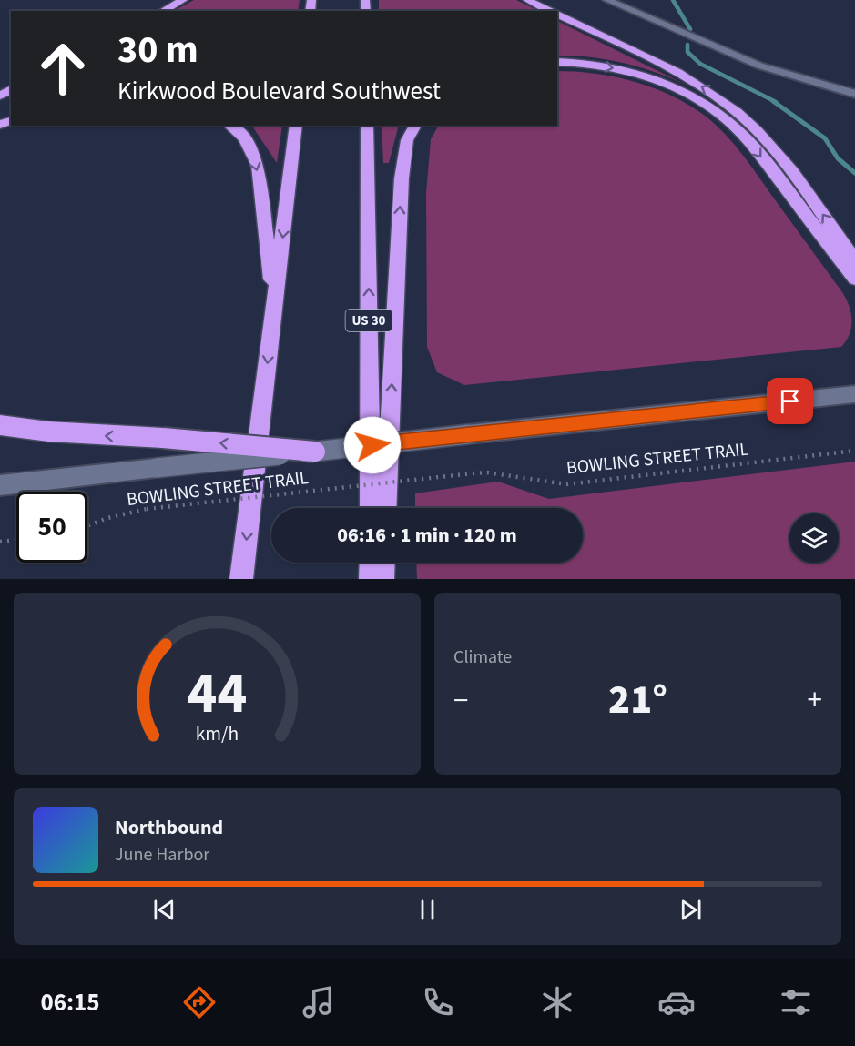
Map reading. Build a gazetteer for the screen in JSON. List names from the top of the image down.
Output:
{
  "streets": {
    "highway": ["US 30"],
    "path": ["BOWLING STREET TRAIL"]
  },
  "page": {
    "turn": ["30 m", "Kirkwood Boulevard Southwest"],
    "limit": "50",
    "trip": "06:16 · 1 min · 120 m",
    "tile": "Climate",
    "heat": ["−", "21°", "+"],
    "song": ["Northbound", "June Harbor"],
    "tabs": "06:15",
    "gauge": ["44", "km/h"]
  }
}
